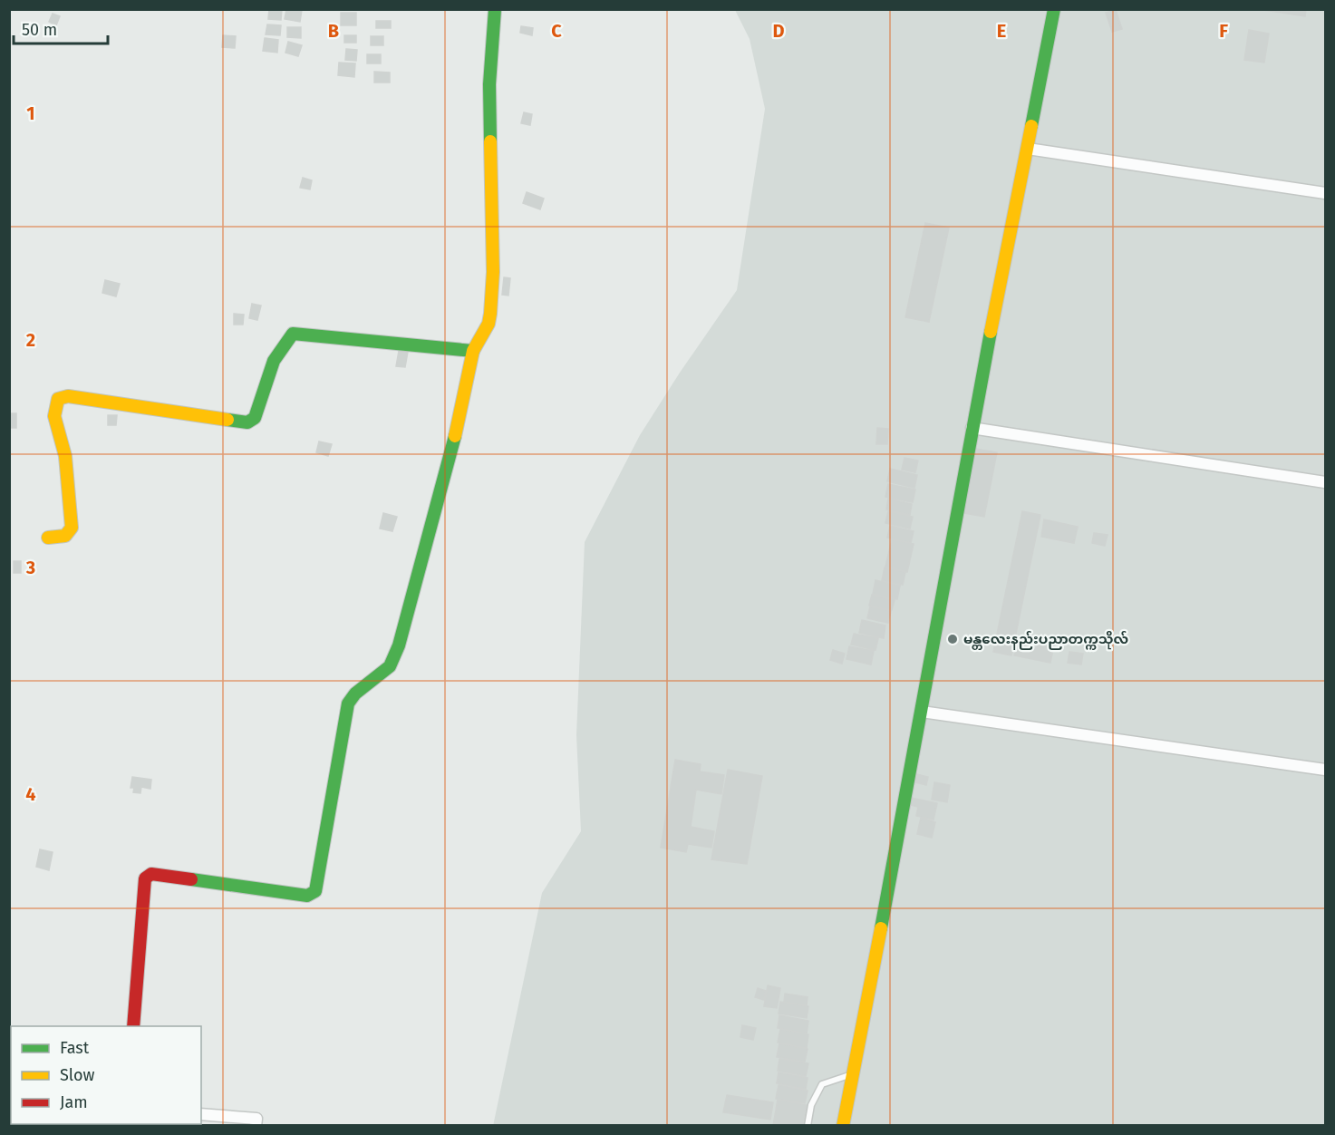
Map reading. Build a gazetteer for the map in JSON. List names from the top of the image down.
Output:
{
  "places": ["မန္တလေးနည်းပညာတက္ကသိုလ်"],
  "legend": ["Fast", "Slow", "Jam"],
  "scale_bar": "50 m",
  "grid": {
    "columns": [
      "B",
      "C",
      "D",
      "E",
      "F"
    ],
    "rows": [
      "1",
      "2",
      "3",
      "4"
    ]
  }
}
